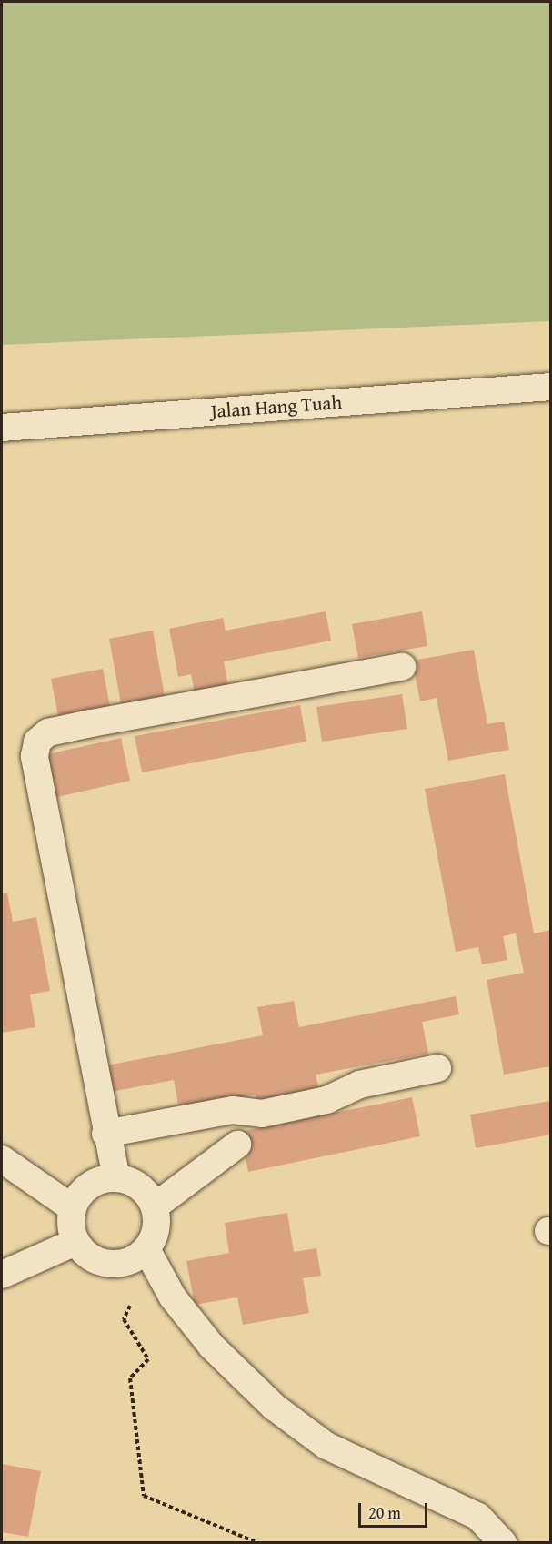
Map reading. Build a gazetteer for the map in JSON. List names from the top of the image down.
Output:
{
  "streets": {
    "street": ["Jalan Hang Tuah"]
  },
  "scale_bar": "20 m"
}
